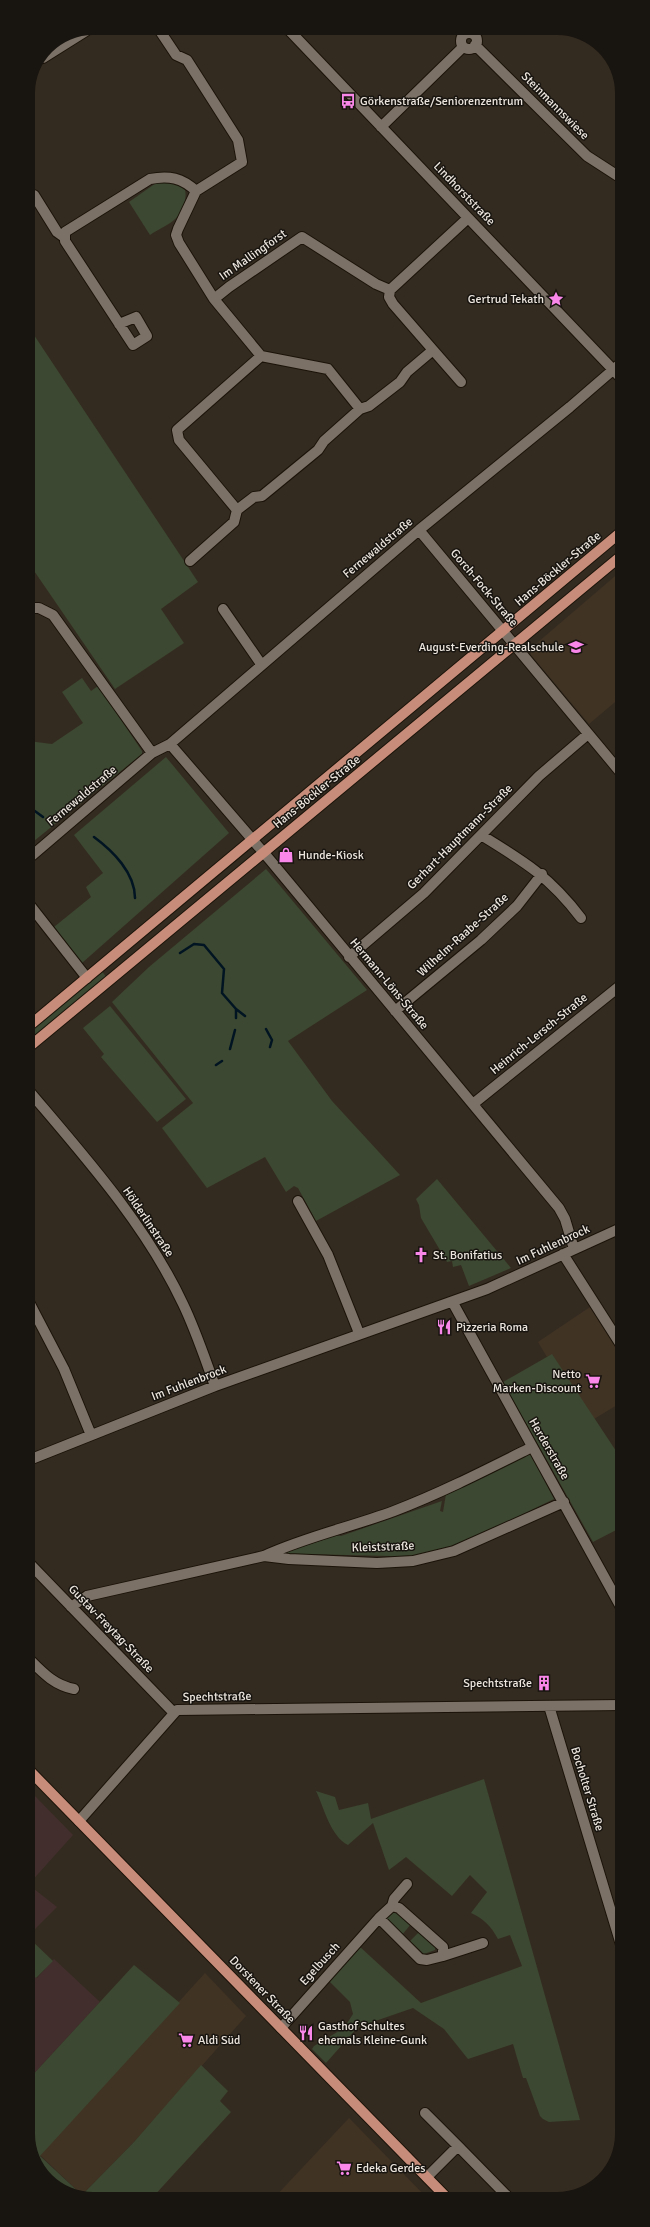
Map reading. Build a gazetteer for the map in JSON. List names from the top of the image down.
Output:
{
  "streets": {
    "main road": ["Hans-Böckler-Straße", "Dorstener Straße"],
    "street": [
      "Steinmannswiese",
      "Lindhorststraße",
      "Im Mallingforst",
      "Fernewaldstraße",
      "Gorch-Fock-Straße",
      "Gerhart-Hauptmann-Straße",
      "Wilhelm-Raabe-Straße",
      "Hermann-Löns-Straße",
      "Heinrich-Lersch-Straße",
      "Hölderlinstraße",
      "Im Fuhlenbrock",
      "Herderstraße",
      "Kleiststraße",
      "Gustav-Freytag-Straße",
      "Spechtstraße",
      "Bocholter Straße",
      "Egelbusch"
    ]
  },
  "crossings": [
    ["Lindhorststraße", "Fernewaldstraße"],
    ["Fernewaldstraße", "Gorch-Fock-Straße"],
    ["Fernewaldstraße", "Hermann-Löns-Straße"],
    ["Hans-Böckler-Straße", "Gorch-Fock-Straße"],
    ["Hans-Böckler-Straße", "Hermann-Löns-Straße"],
    ["Gorch-Fock-Straße", "Gerhart-Hauptmann-Straße"],
    ["Gerhart-Hauptmann-Straße", "Hermann-Löns-Straße"],
    ["Wilhelm-Raabe-Straße", "Hermann-Löns-Straße"],
    ["Hermann-Löns-Straße", "Heinrich-Lersch-Straße"],
    ["Hermann-Löns-Straße", "Im Fuhlenbrock"],
    ["Hölderlinstraße", "Im Fuhlenbrock"],
    ["Im Fuhlenbrock", "Herderstraße"],
    ["Herderstraße", "Kleiststraße"],
    ["Kleiststraße", "Gustav-Freytag-Straße"],
    ["Gustav-Freytag-Straße", "Spechtstraße"],
    ["Spechtstraße", "Bocholter Straße"],
    ["Spechtstraße", "Dorstener Straße"],
    ["Egelbusch", "Dorstener Straße"]
  ],
  "places": {
    "bus stop": ["Görkenstraße/Seniorenzentrum"],
    "place": ["Gertrud Tekath"],
    "school or university": ["August-Everding-Realschule"],
    "shop": ["Hunde-Kiosk"],
    "church": ["St. Bonifatius"],
    "restaurant": ["Pizzeria Roma", "Gasthof Schultes ehemals Kleine-Gunk"],
    "supermarket": ["Netto Marken-Discount", "Aldi Süd", "Edeka Gerdes"],
    "building": ["Spechtstraße"]
  }
}
